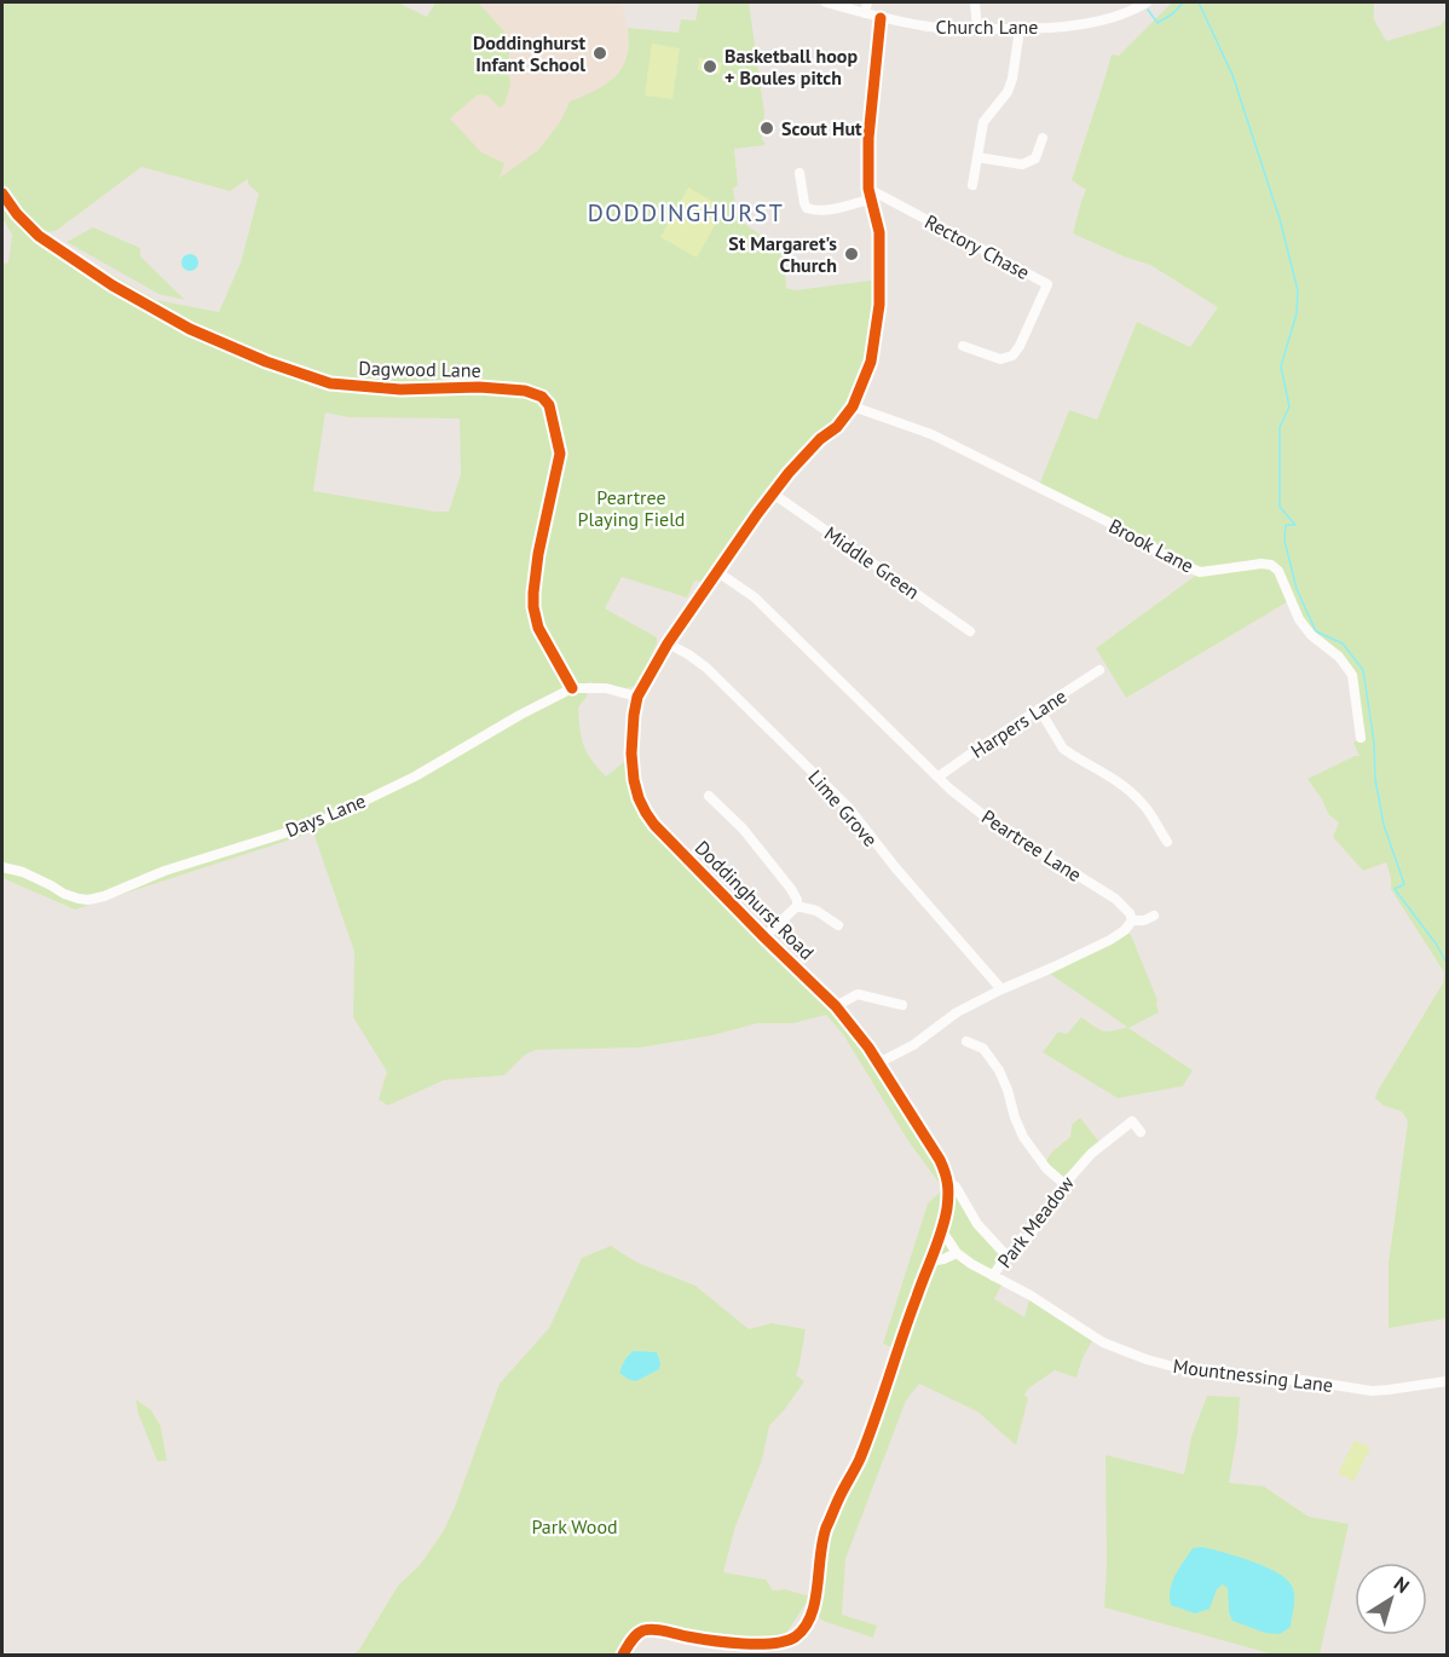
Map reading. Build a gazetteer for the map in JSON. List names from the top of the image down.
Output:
{
  "streets": {
    "street": [
      "Church Lane",
      "Rectory Chase",
      "Dagwood Lane",
      "Brook Lane",
      "Middle Green",
      "Harpers Lane",
      "Lime Grove",
      "Days Lane",
      "Peartree Lane",
      "Doddinghurst Road",
      "Park Meadow",
      "Mountnessing Lane"
    ]
  },
  "crossings": [
    ["Church Lane", "Doddinghurst Road"],
    ["Rectory Chase", "Doddinghurst Road"],
    ["Dagwood Lane", "Days Lane"],
    ["Brook Lane", "Doddinghurst Road"],
    ["Middle Green", "Doddinghurst Road"],
    ["Harpers Lane", "Peartree Lane"],
    ["Lime Grove", "Doddinghurst Road"],
    ["Days Lane", "Doddinghurst Road"],
    ["Peartree Lane", "Doddinghurst Road"],
    ["Park Meadow", "Mountnessing Lane"]
  ],
  "districts": ["DODDINGHURST"],
  "parks": ["Peartree Playing Field", "Park Wood"],
  "places": [
    "Doddinghurst Infant School",
    "Basketball hoop + Boules pitch",
    "Scout Hut",
    "St Margaret's Church"
  ],
  "north": "top right"
}
